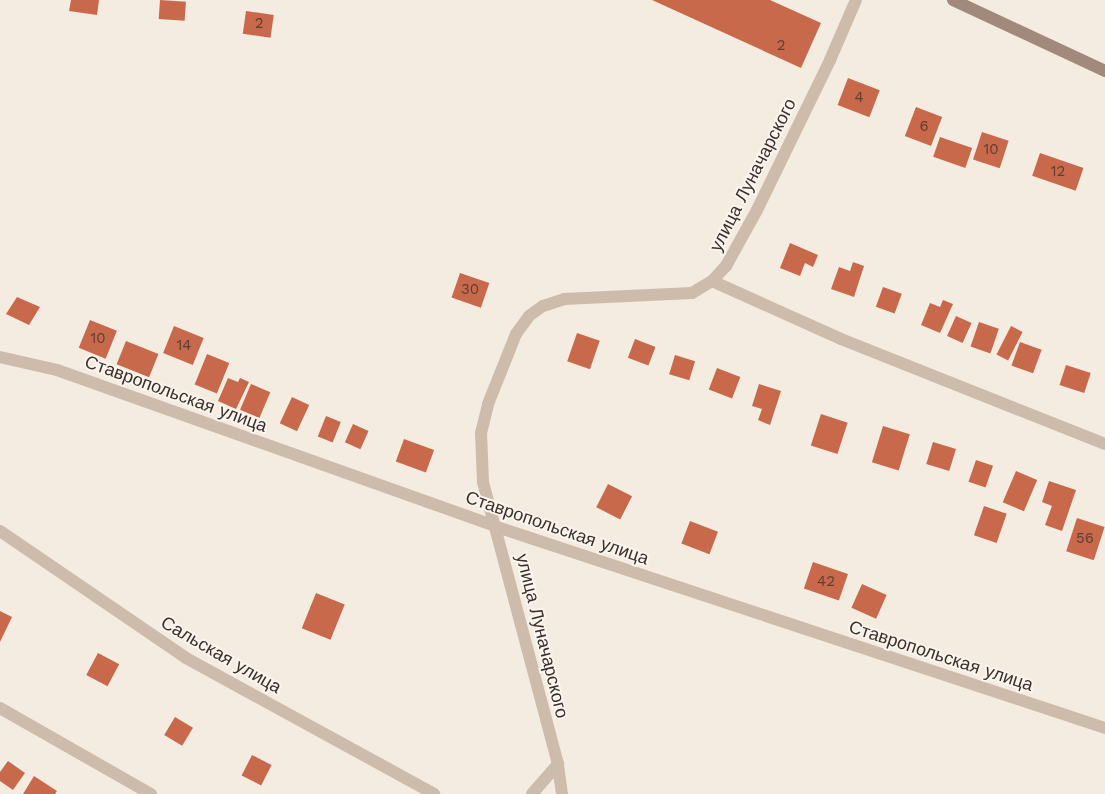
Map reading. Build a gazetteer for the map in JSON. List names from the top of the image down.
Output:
{
  "streets": {
    "street": ["улица Луначарского", "Ставропольская улица", "Сальская улица"]
  },
  "crossings": [
    ["улица Луначарского", "Ставропольская улица"]
  ],
  "house_numbers": [
    "2",
    "2",
    "4",
    "6",
    "10",
    "12",
    "30",
    "10",
    "14",
    "56",
    "42"
  ]
}
